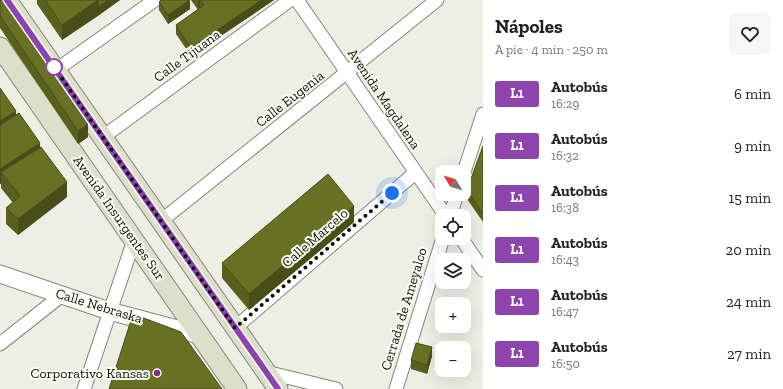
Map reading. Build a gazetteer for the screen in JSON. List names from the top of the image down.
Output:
{
  "streets": {
    "main road": ["Avenida Insurgentes Sur"],
    "street": [
      "Calle Tijuana",
      "Calle Eugenia",
      "Avenida Magdalena",
      "Calle Marcelo",
      "Calle Nebraska",
      "Cerrada de Ameyalco"
    ]
  },
  "crossings": [
    ["Calle Eugenia", "Avenida Magdalena"],
    ["Avenida Magdalena", "Calle Marcelo"],
    ["Avenida Insurgentes Sur", "Calle Nebraska"]
  ],
  "places": ["Corporativo Kansas"],
  "lines": ["bus line L1"],
  "north": "top left",
  "page": {
    "heading": ["Nápoles", "A pie · 4 min · 250 m"],
    "list": [
      {
        "mark": "L1",
        "name": "Autobús",
        "note": "16:29",
        "value": "6 min"
      },
      {
        "mark": "L1",
        "name": "Autobús",
        "note": "16:32",
        "value": "9 min"
      },
      {
        "mark": "L1",
        "name": "Autobús",
        "note": "16:38",
        "value": "15 min"
      },
      {
        "mark": "L1",
        "name": "Autobús",
        "note": "16:43",
        "value": "20 min"
      },
      {
        "mark": "L1",
        "name": "Autobús",
        "note": "16:47",
        "value": "24 min"
      },
      {
        "mark": "L1",
        "name": "Autobús",
        "note": "16:50",
        "value": "27 min"
      }
    ],
    "map_buttons": ["+", "−"]
  }
}
